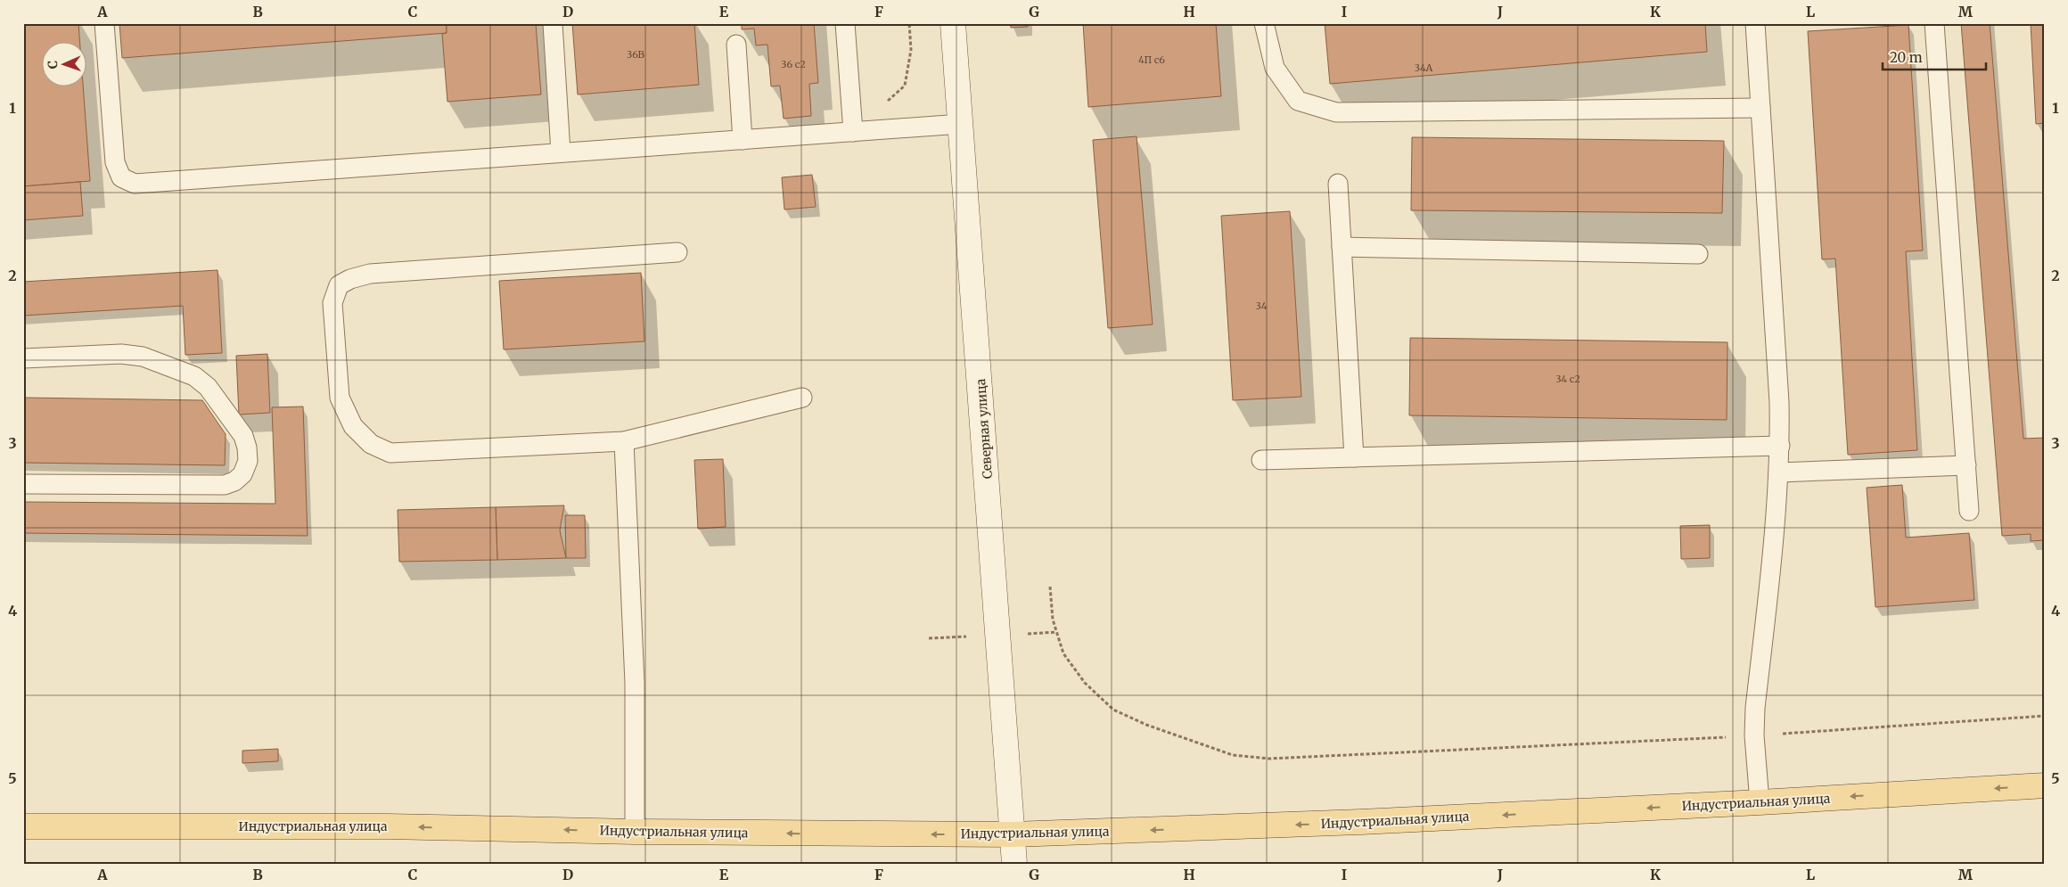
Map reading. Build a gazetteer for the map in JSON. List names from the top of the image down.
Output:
{
  "streets": {
    "main road": ["Северная улица", "Индустриальная улица"]
  },
  "crossings": [
    ["Северная улица", "Индустриальная улица"]
  ],
  "one_way": ["Индустриальная улица"],
  "house_numbers": [
    "36В",
    "4П с6",
    "36 с2",
    "34А",
    "34",
    "34 с2"
  ],
  "scale_bar": "20 m",
  "north": "left",
  "grid": {
    "columns": [
      "A",
      "B",
      "C",
      "D",
      "E",
      "F",
      "G",
      "H",
      "I",
      "J",
      "K",
      "L",
      "M"
    ],
    "rows": [
      "1",
      "2",
      "3",
      "4",
      "5"
    ]
  }
}
